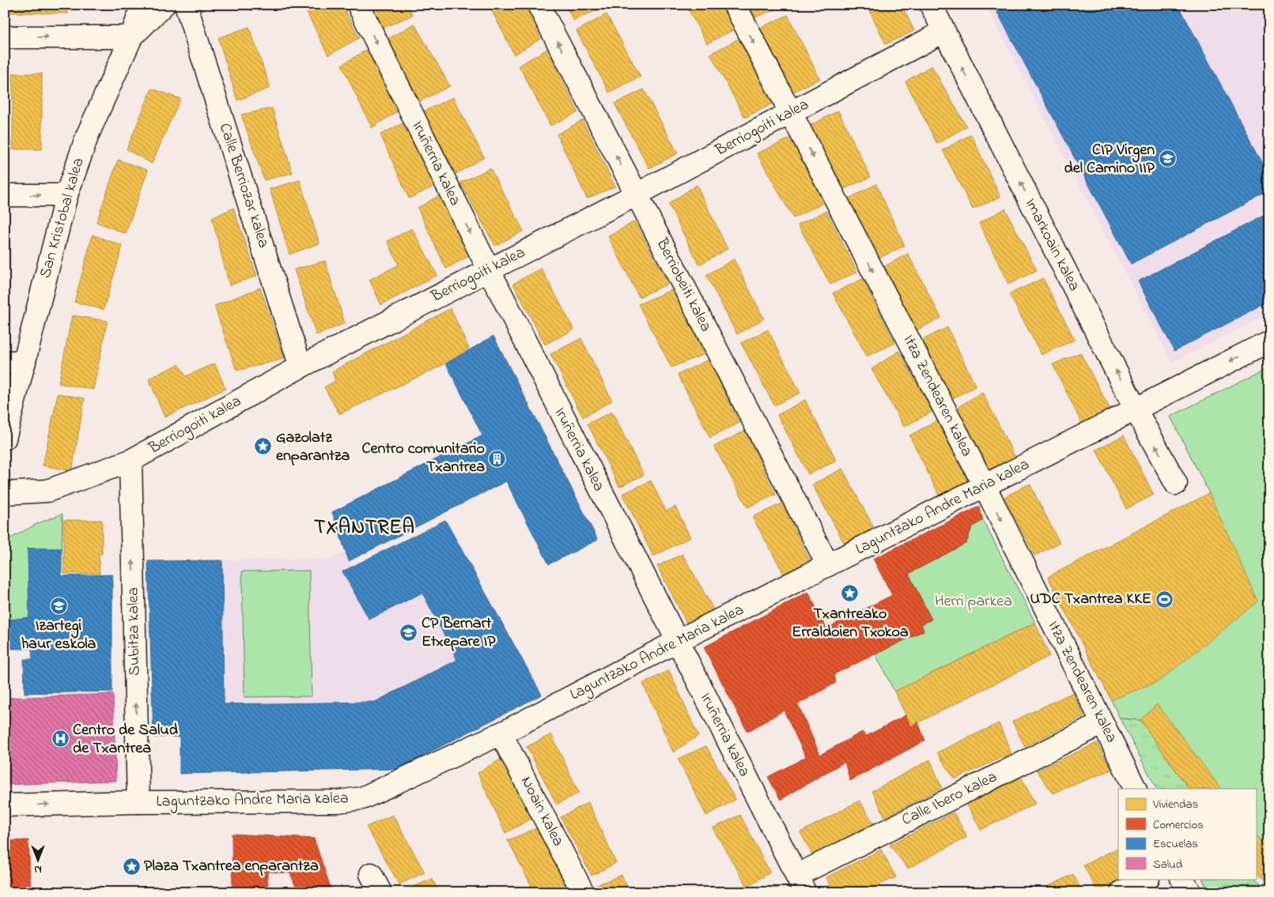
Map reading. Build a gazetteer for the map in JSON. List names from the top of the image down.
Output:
{
  "streets": {
    "street": [
      "Berriogoiti kalea",
      "Iruñerria kalea",
      "Calle Berriozar kalea",
      "San Kristobal kalea",
      "Imarkoain kalea",
      "Berriobeiti kalea",
      "Itza Zendearen kalea",
      "Laguntzako Andre Maria kalea",
      "Subitza kalea",
      "Calle Ibero kalea",
      "Noain kalea"
    ]
  },
  "crossings": [
    ["Berriogoiti kalea", "Iruñerria kalea"],
    ["Berriogoiti kalea", "Calle Berriozar kalea"],
    ["Berriogoiti kalea", "Imarkoain kalea"],
    ["Berriogoiti kalea", "Berriobeiti kalea"],
    ["Berriogoiti kalea", "Itza Zendearen kalea"],
    ["Berriogoiti kalea", "Subitza kalea"],
    ["Iruñerria kalea", "Laguntzako Andre Maria kalea"],
    ["Iruñerria kalea", "Calle Ibero kalea"],
    ["Imarkoain kalea", "Laguntzako Andre Maria kalea"],
    ["Berriobeiti kalea", "Laguntzako Andre Maria kalea"],
    ["Itza Zendearen kalea", "Laguntzako Andre Maria kalea"],
    ["Itza Zendearen kalea", "Calle Ibero kalea"],
    ["Laguntzako Andre Maria kalea", "Subitza kalea"],
    ["Laguntzako Andre Maria kalea", "Noain kalea"]
  ],
  "one_way": ["Imarkoain kalea", "Itza Zendearen kalea", "Subitza kalea"],
  "districts": ["TXANTREA"],
  "parks": ["Herri parkea"],
  "places": {
    "school or university": ["CIP Virgen del Camino IIP", "Izartegi haur eskola", "CP Bernart Etxepare IP"],
    "place": ["Gazolatz enparantza", "Txantreako Erraldoien Txokoa", "Plaza Txantrea enparantza"],
    "building": ["Centro comunitario Txantrea"],
    "sports": ["UDC Txantrea KKE"],
    "hospital": ["Centro de Salud de Txantrea"]
  },
  "legend": [
    "Viviendas",
    "Comercios",
    "Escuelas",
    "Salud"
  ],
  "north": "bottom"
}
